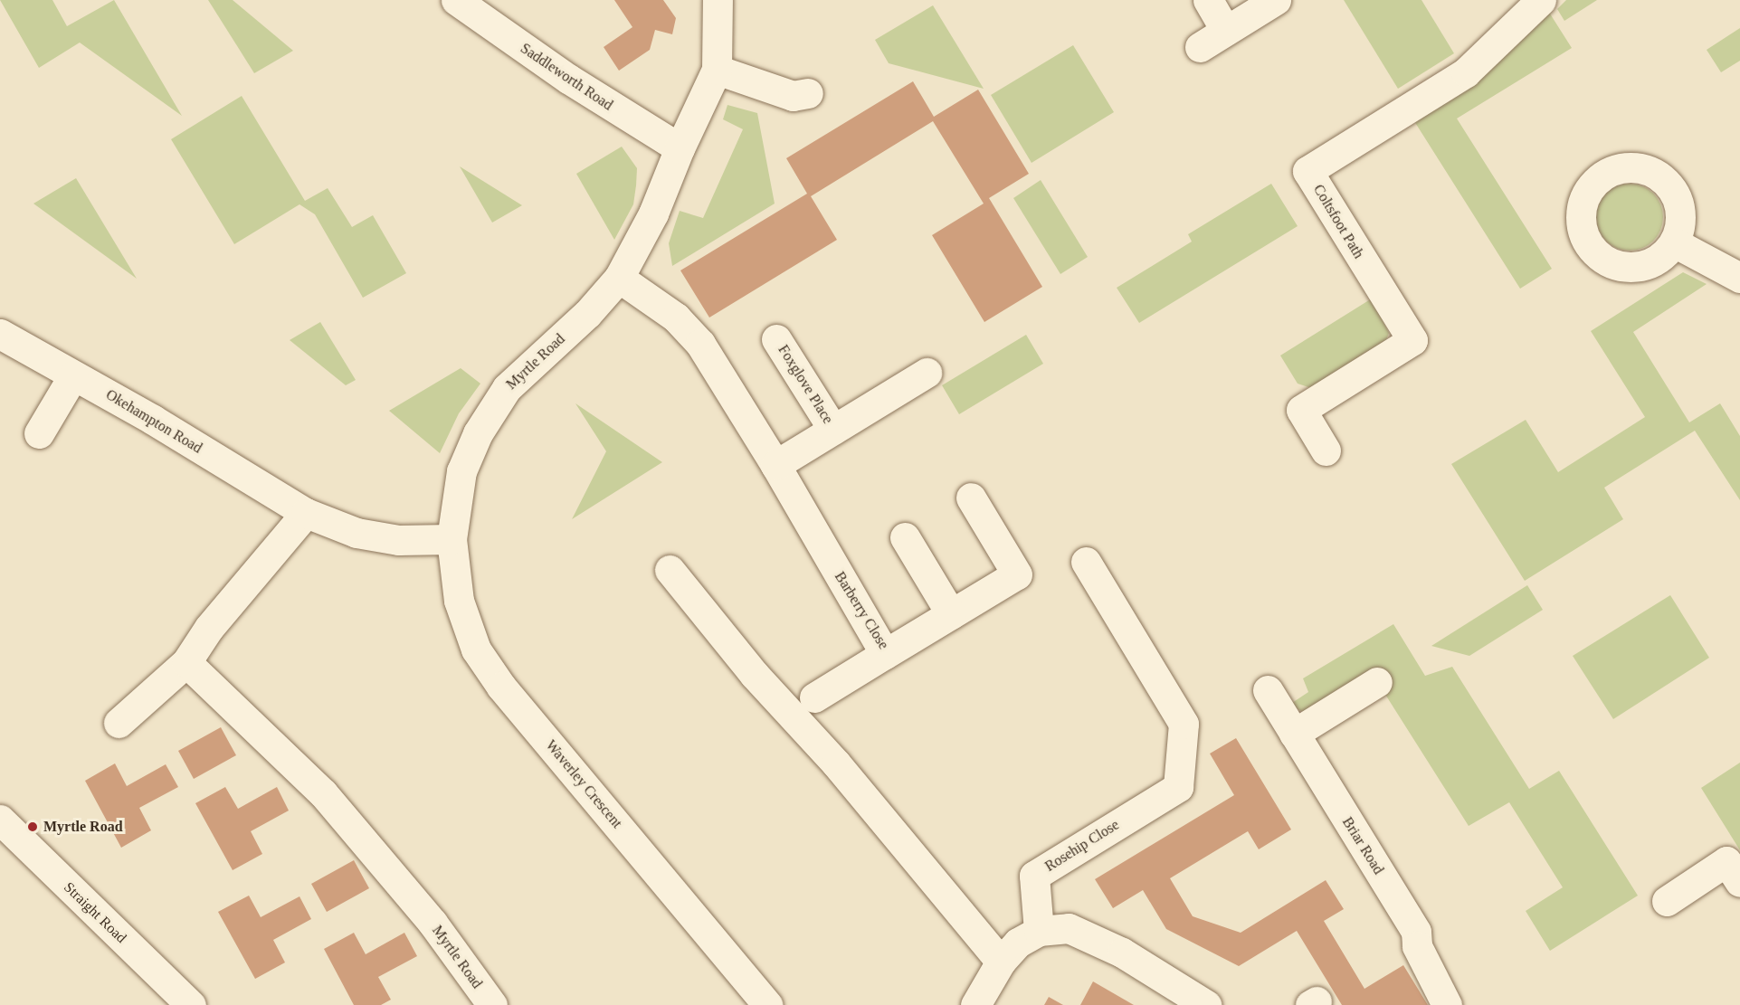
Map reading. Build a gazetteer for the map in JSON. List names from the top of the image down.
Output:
{
  "streets": {
    "street": [
      "Saddleworth Road",
      "Coltsfoot Path",
      "Myrtle Road",
      "Foxglove Place",
      "Okehampton Road",
      "Barberry Close",
      "Waverley Crescent",
      "Rosehip Close",
      "Briar Road",
      "Straight Road"
    ]
  },
  "crossings": [
    ["Saddleworth Road", "Myrtle Road"],
    ["Myrtle Road", "Barberry Close"],
    ["Myrtle Road", "Waverley Crescent"]
  ],
  "places": ["Myrtle Road"]
}
